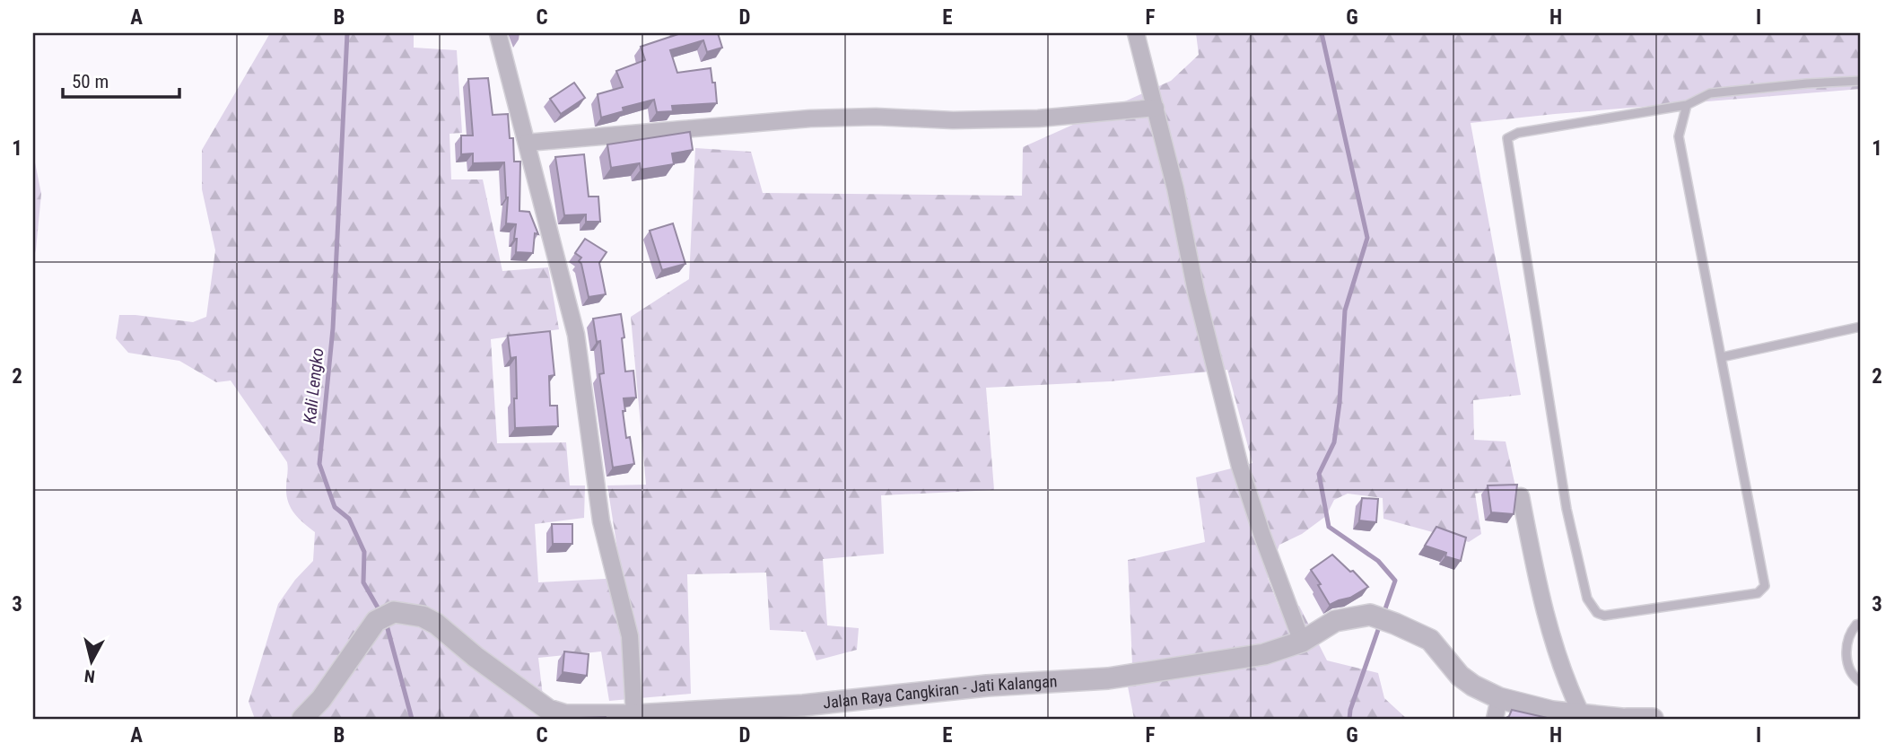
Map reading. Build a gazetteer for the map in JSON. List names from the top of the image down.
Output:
{
  "streets": {
    "street": ["Jalan Raya Cangkiran - Jati Kalangan"]
  },
  "water": ["Kali Lengko"],
  "scale_bar": "50 m",
  "north": "bottom",
  "grid": {
    "columns": [
      "A",
      "B",
      "C",
      "D",
      "E",
      "F",
      "G",
      "H",
      "I"
    ],
    "rows": ["1", "2", "3"]
  }
}
